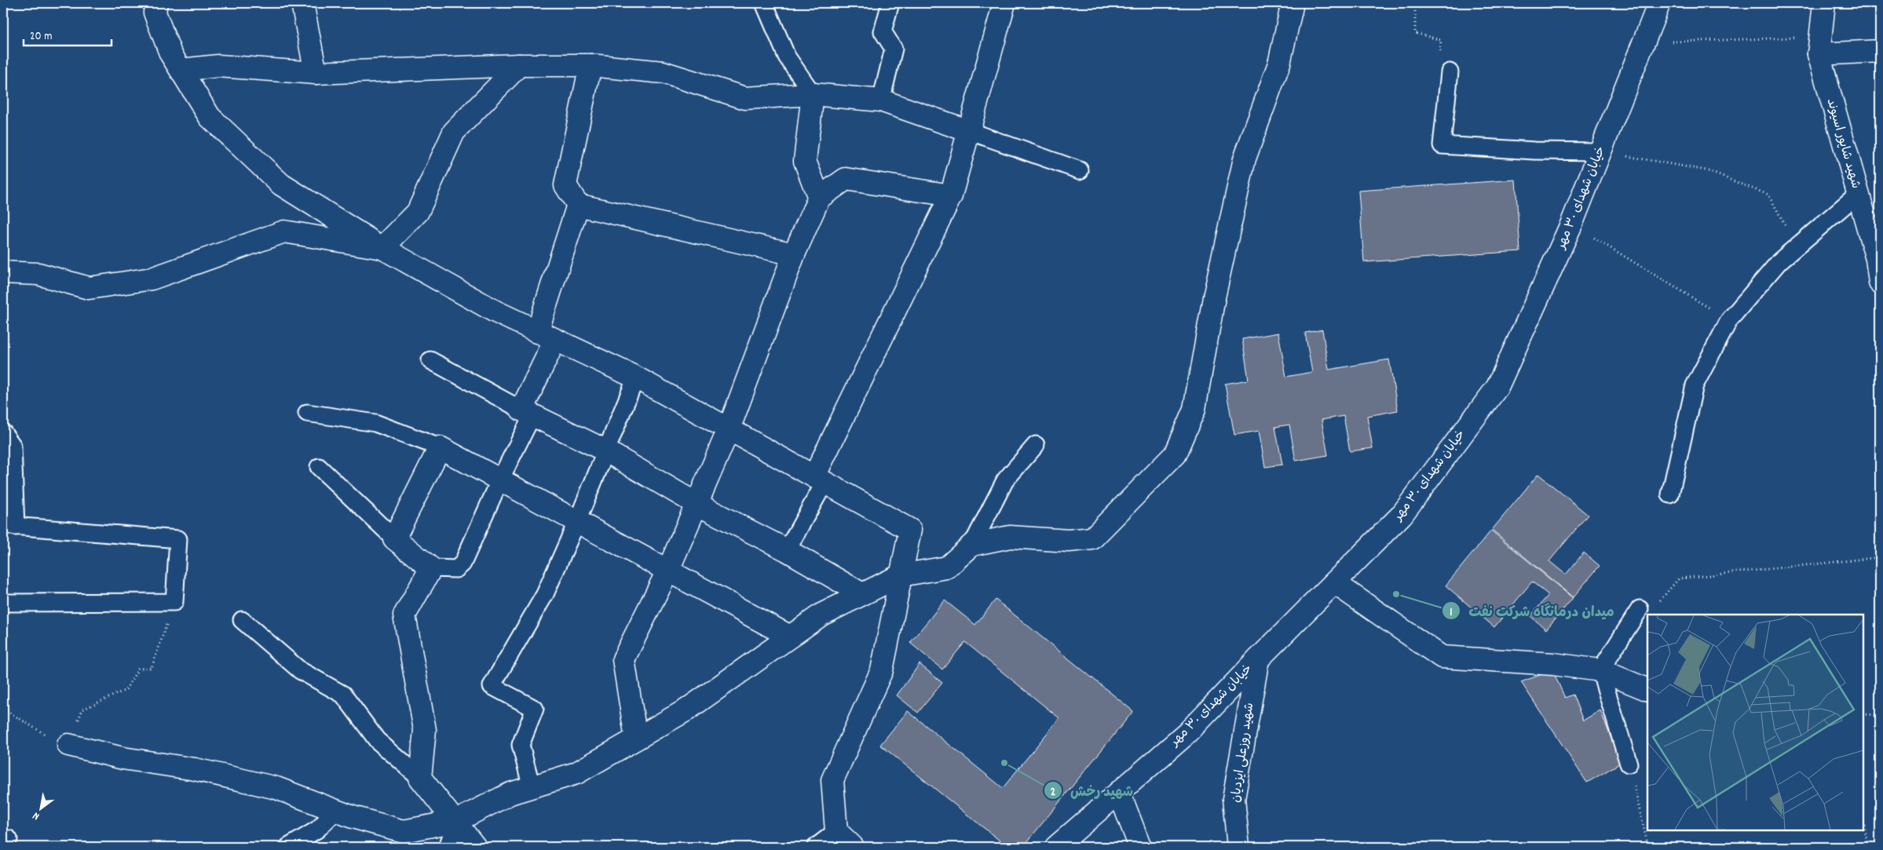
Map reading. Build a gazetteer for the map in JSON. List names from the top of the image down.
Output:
{
  "streets": {
    "street": ["شهید شاپور اسیوند", "خیابان شهدای ۳۰ مهر", "شهید روزعلی ایزدیان"]
  },
  "crossings": [
    ["خیابان شهدای ۳۰ مهر", "شهید روزعلی ایزدیان"]
  ],
  "places": ["میدان درمانگاه شرکت نفت", "شهید رخش"],
  "scale_bar": "20 m",
  "north": "bottom left"
}
